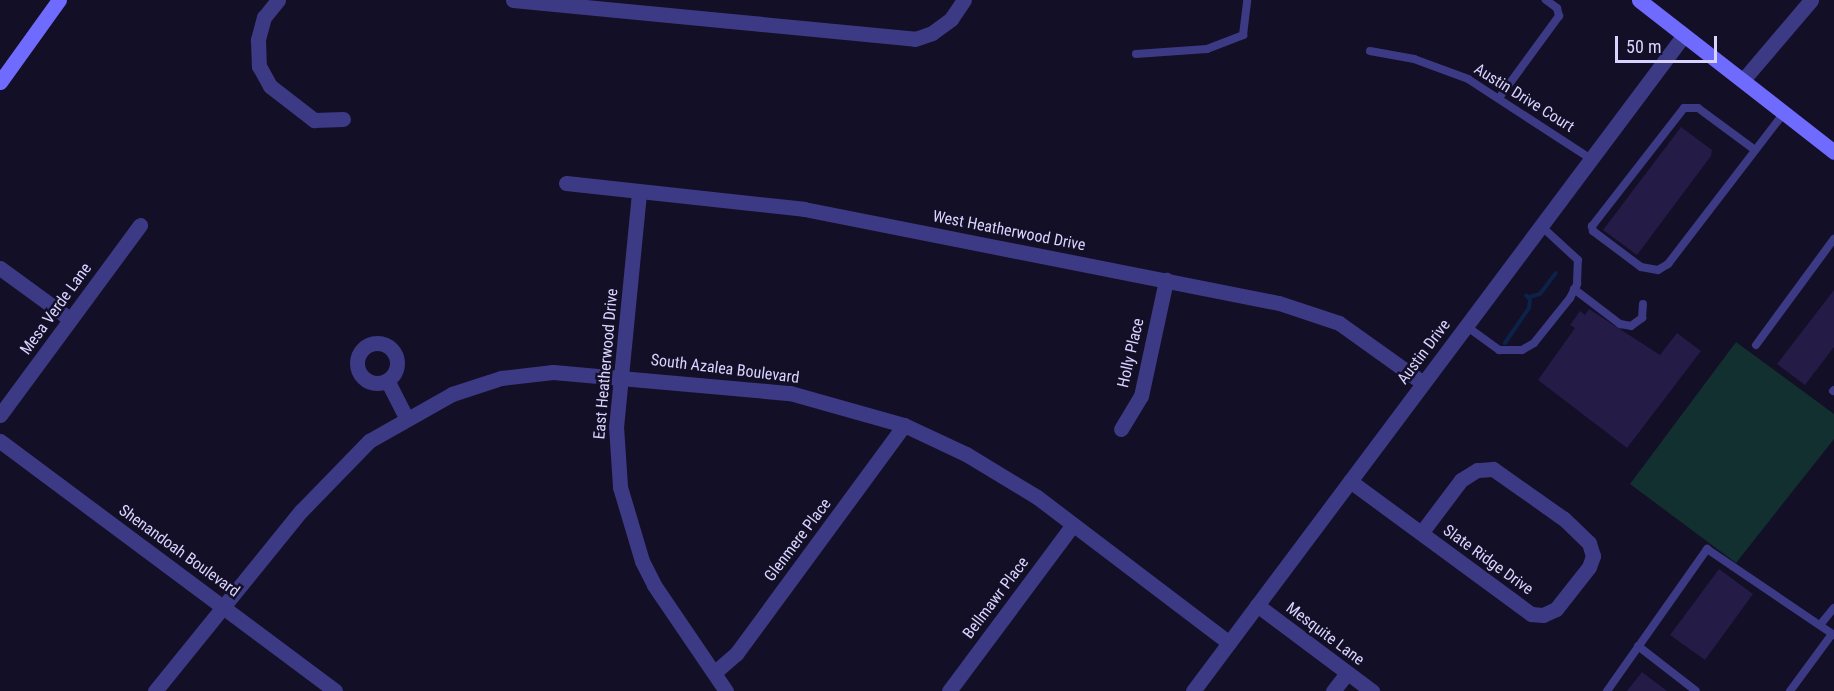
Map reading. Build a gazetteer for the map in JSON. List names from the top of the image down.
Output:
{
  "streets": {
    "street": [
      "West Heatherwood Drive",
      "Mesa Verde Lane",
      "Austin Drive",
      "Holly Place",
      "East Heatherwood Drive",
      "South Azalea Boulevard",
      "Glenmere Place",
      "Shenandoah Boulevard",
      "Slate Ridge Drive",
      "Bellmawr Place",
      "Mesquite Lane"
    ],
    "lane": ["Austin Drive Court"]
  },
  "crossings": [
    ["Austin Drive Court", "Austin Drive"],
    ["West Heatherwood Drive", "Austin Drive"],
    ["West Heatherwood Drive", "Holly Place"],
    ["West Heatherwood Drive", "East Heatherwood Drive"],
    ["Austin Drive", "South Azalea Boulevard"],
    ["Austin Drive", "Slate Ridge Drive"],
    ["Austin Drive", "Mesquite Lane"],
    ["East Heatherwood Drive", "South Azalea Boulevard"],
    ["East Heatherwood Drive", "Glenmere Place"],
    ["South Azalea Boulevard", "Glenmere Place"],
    ["South Azalea Boulevard", "Shenandoah Boulevard"],
    ["South Azalea Boulevard", "Bellmawr Place"]
  ],
  "scale_bar": "50 m"
}
